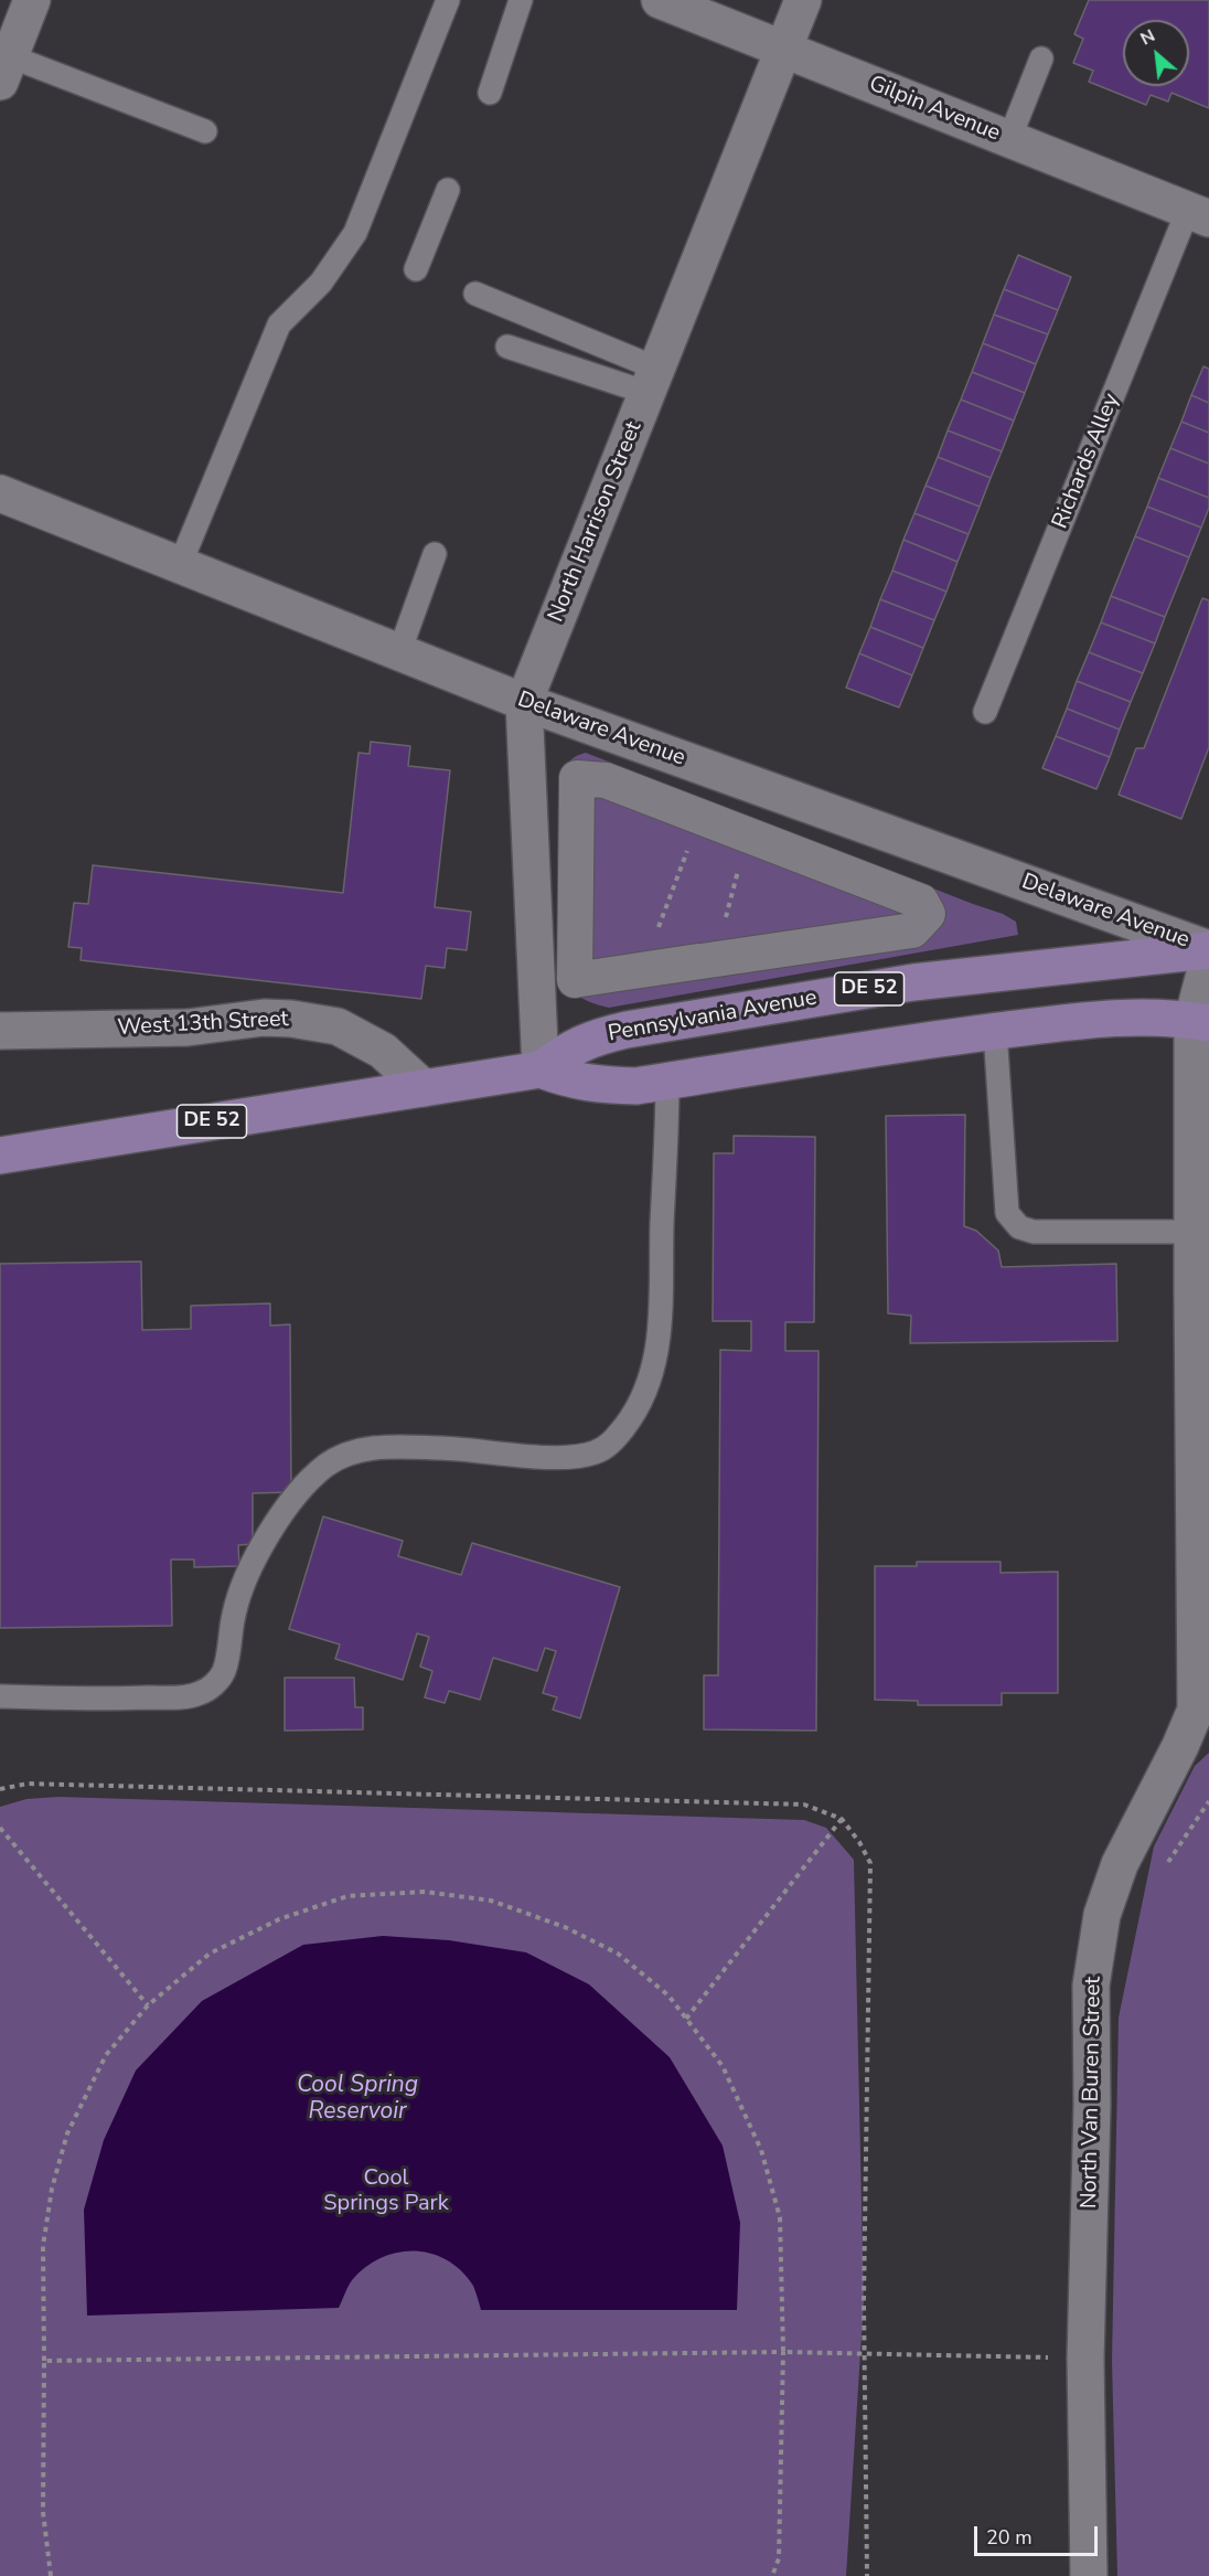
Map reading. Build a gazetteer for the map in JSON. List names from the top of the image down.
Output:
{
  "streets": {
    "main road": ["DE 52", "Pennsylvania Avenue"],
    "street": [
      "Gilpin Avenue",
      "North Harrison Street",
      "Delaware Avenue",
      "West 13th Street",
      "North Van Buren Street"
    ],
    "lane": ["Richards Alley"]
  },
  "crossings": [
    ["Gilpin Avenue", "Richards Alley"],
    ["Gilpin Avenue", "North Harrison Street"],
    ["North Harrison Street", "Delaware Avenue"],
    ["North Harrison Street", "Pennsylvania Avenue"],
    ["Delaware Avenue", "Pennsylvania Avenue"],
    ["Pennsylvania Avenue", "West 13th Street"],
    ["Pennsylvania Avenue", "North Van Buren Street"]
  ],
  "water": ["Cool Spring Reservoir"],
  "parks": ["Cool Springs Park"],
  "scale_bar": "20 m",
  "north": "top left"
}
